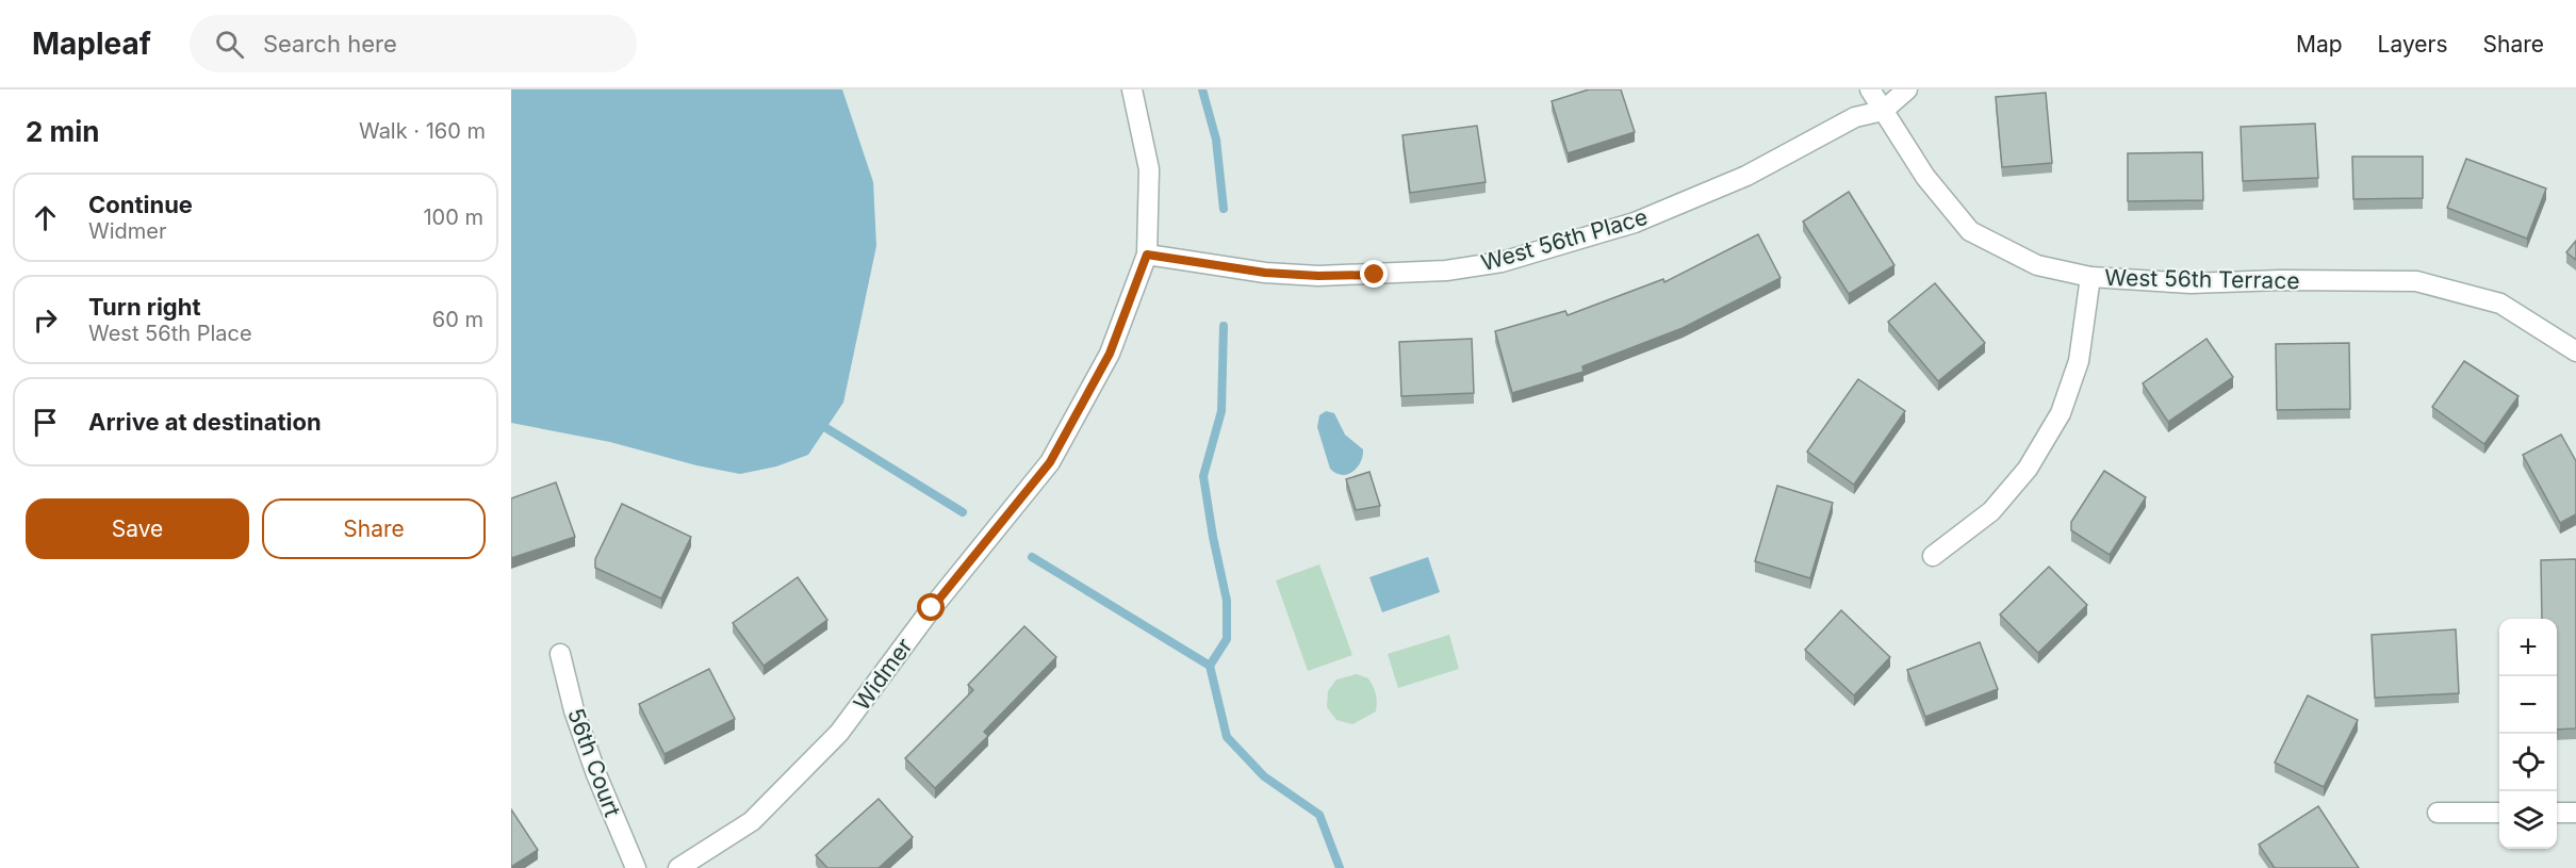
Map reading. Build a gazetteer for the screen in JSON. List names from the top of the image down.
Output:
{
  "streets": {
    "street": [
      "West 56th Place",
      "West 56th Terrace",
      "Widmer",
      "56th Court"
    ]
  },
  "crossings": [
    ["West 56th Place", "West 56th Terrace"],
    ["West 56th Place", "Widmer"]
  ],
  "page": {
    "header": "Mapleaf",
    "search": "Search here",
    "nav": ["Map", "Layers", "Share"],
    "heading": ["2 min", "Walk · 160 m"],
    "list": [
      ["Continue", "Widmer", "100 m"],
      ["Turn right", "West 56th Place", "60 m"],
      "Arrive at destination"
    ],
    "buttons": ["Save", "Share"],
    "map_buttons": ["+", "−"]
  }
}
